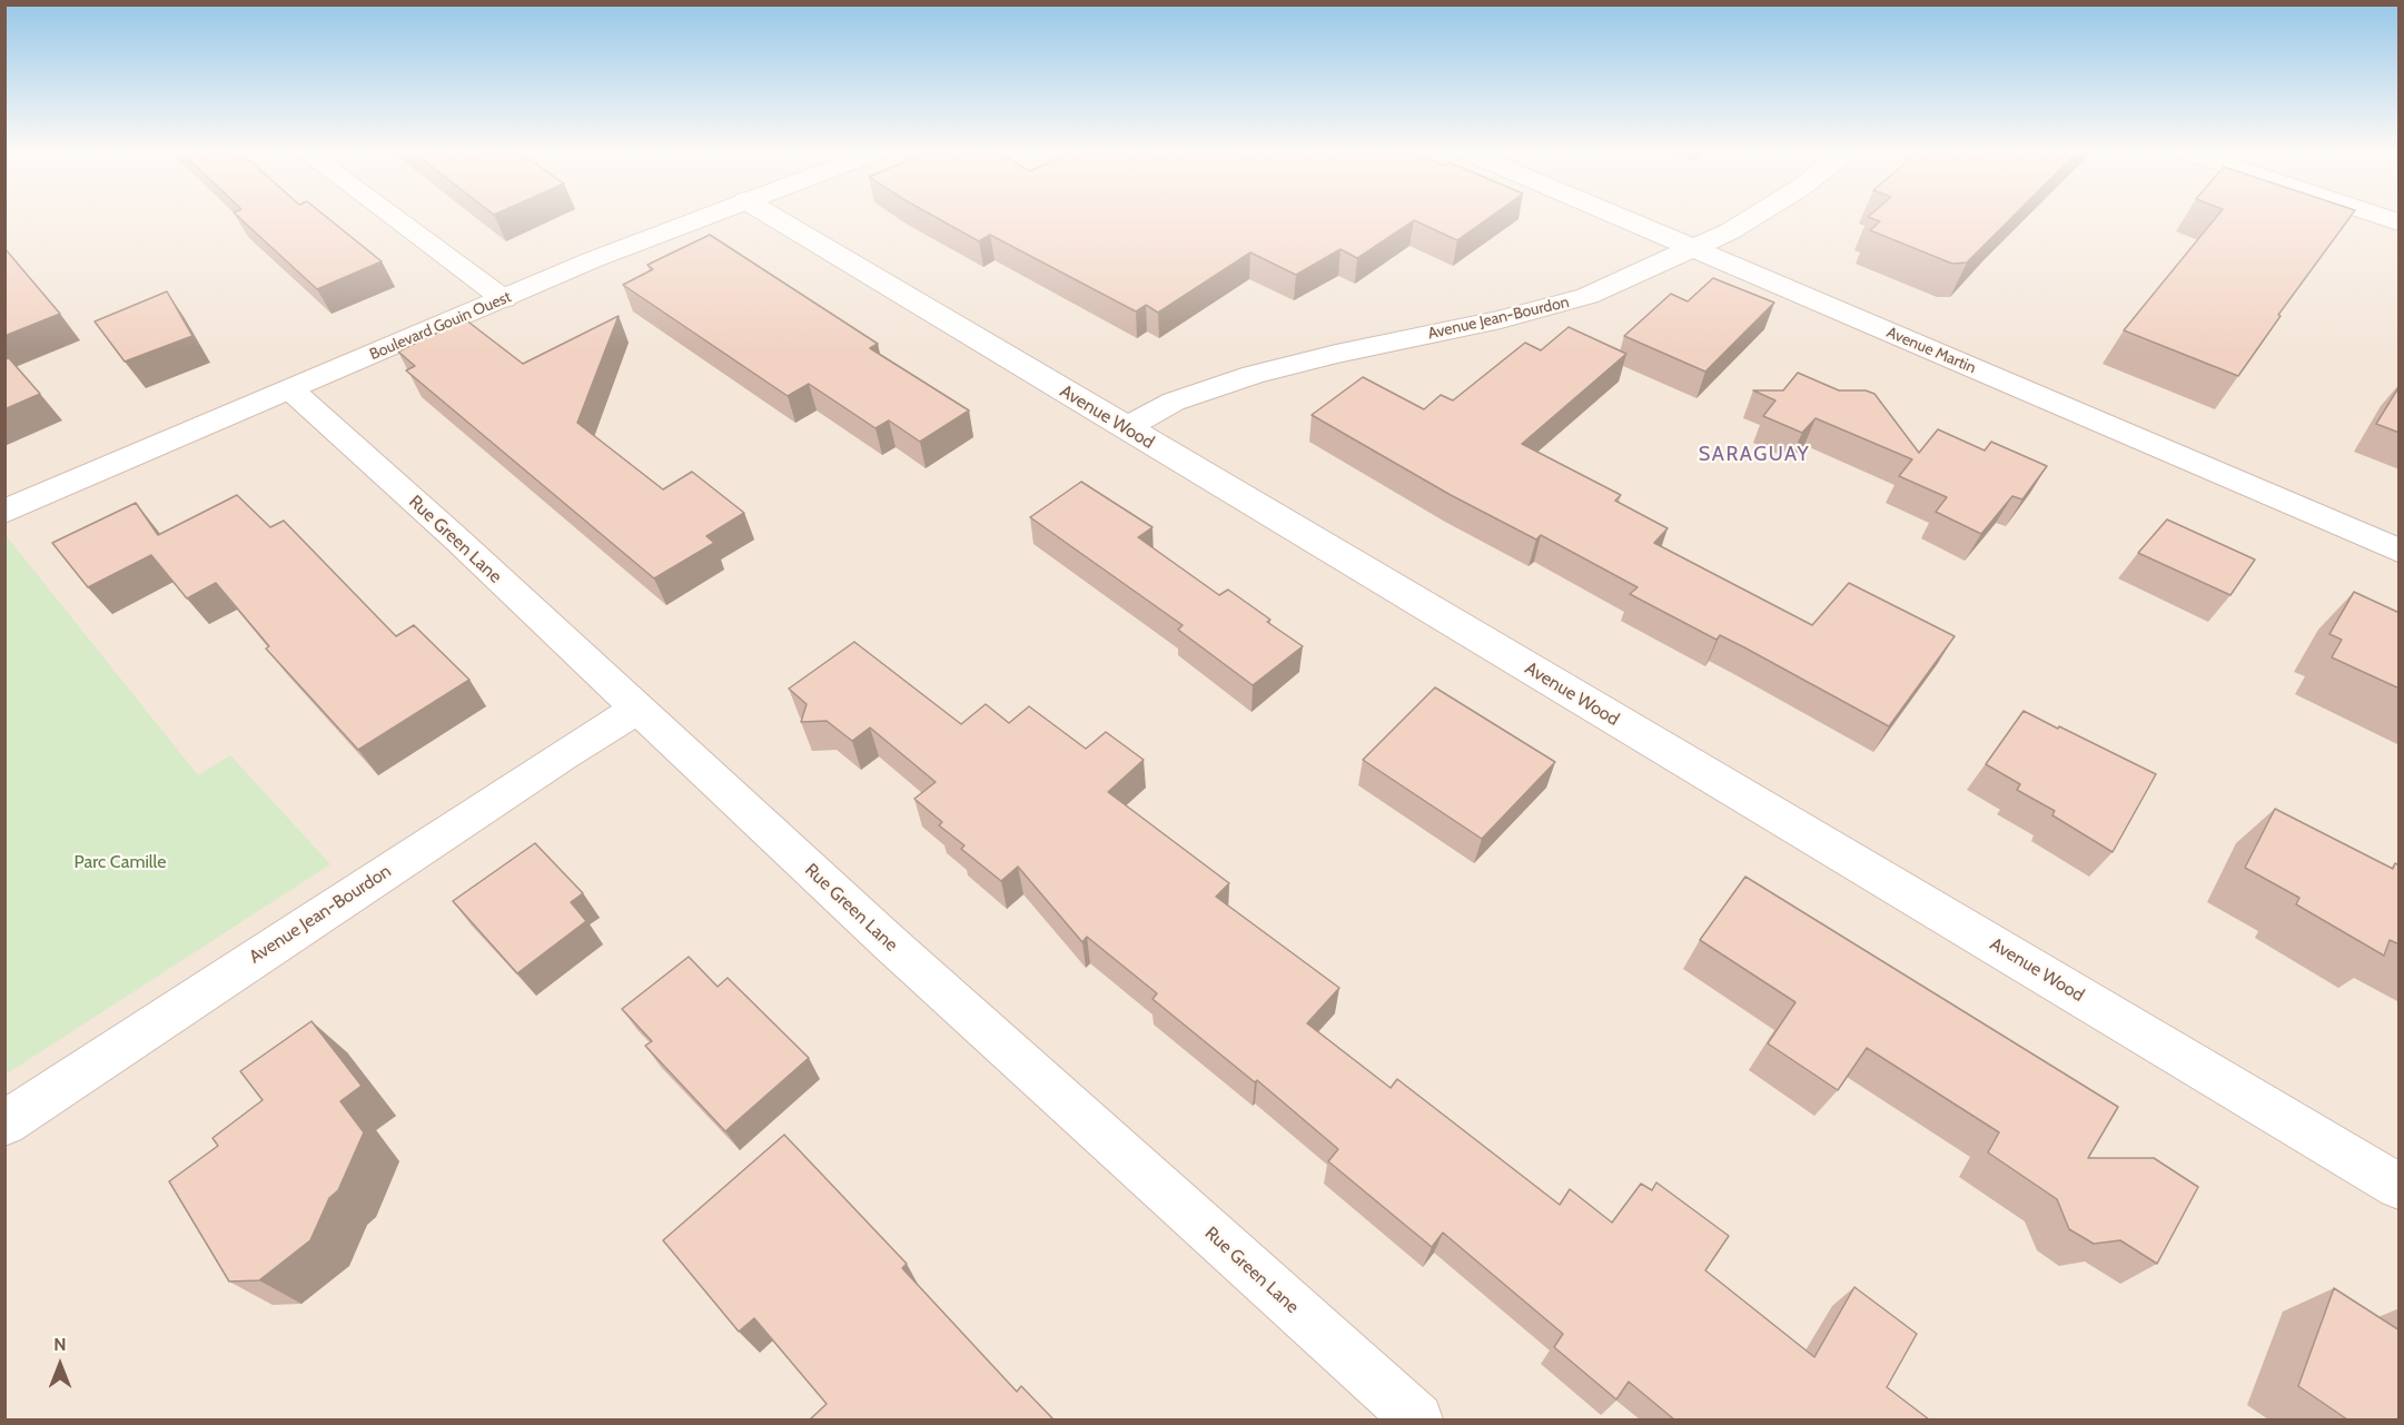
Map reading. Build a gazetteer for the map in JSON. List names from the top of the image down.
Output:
{
  "streets": {
    "street": [
      "Avenue Jean-Bourdon",
      "Boulevard Gouin Ouest",
      "Avenue Martin",
      "Avenue Wood",
      "Rue Green Lane"
    ]
  },
  "crossings": [
    ["Avenue Jean-Bourdon", "Avenue Martin"],
    ["Avenue Jean-Bourdon", "Avenue Wood"],
    ["Avenue Jean-Bourdon", "Rue Green Lane"],
    ["Boulevard Gouin Ouest", "Rue Green Lane"]
  ],
  "districts": ["SARAGUAY"],
  "parks": ["Parc Camille"],
  "north": "top"
}
